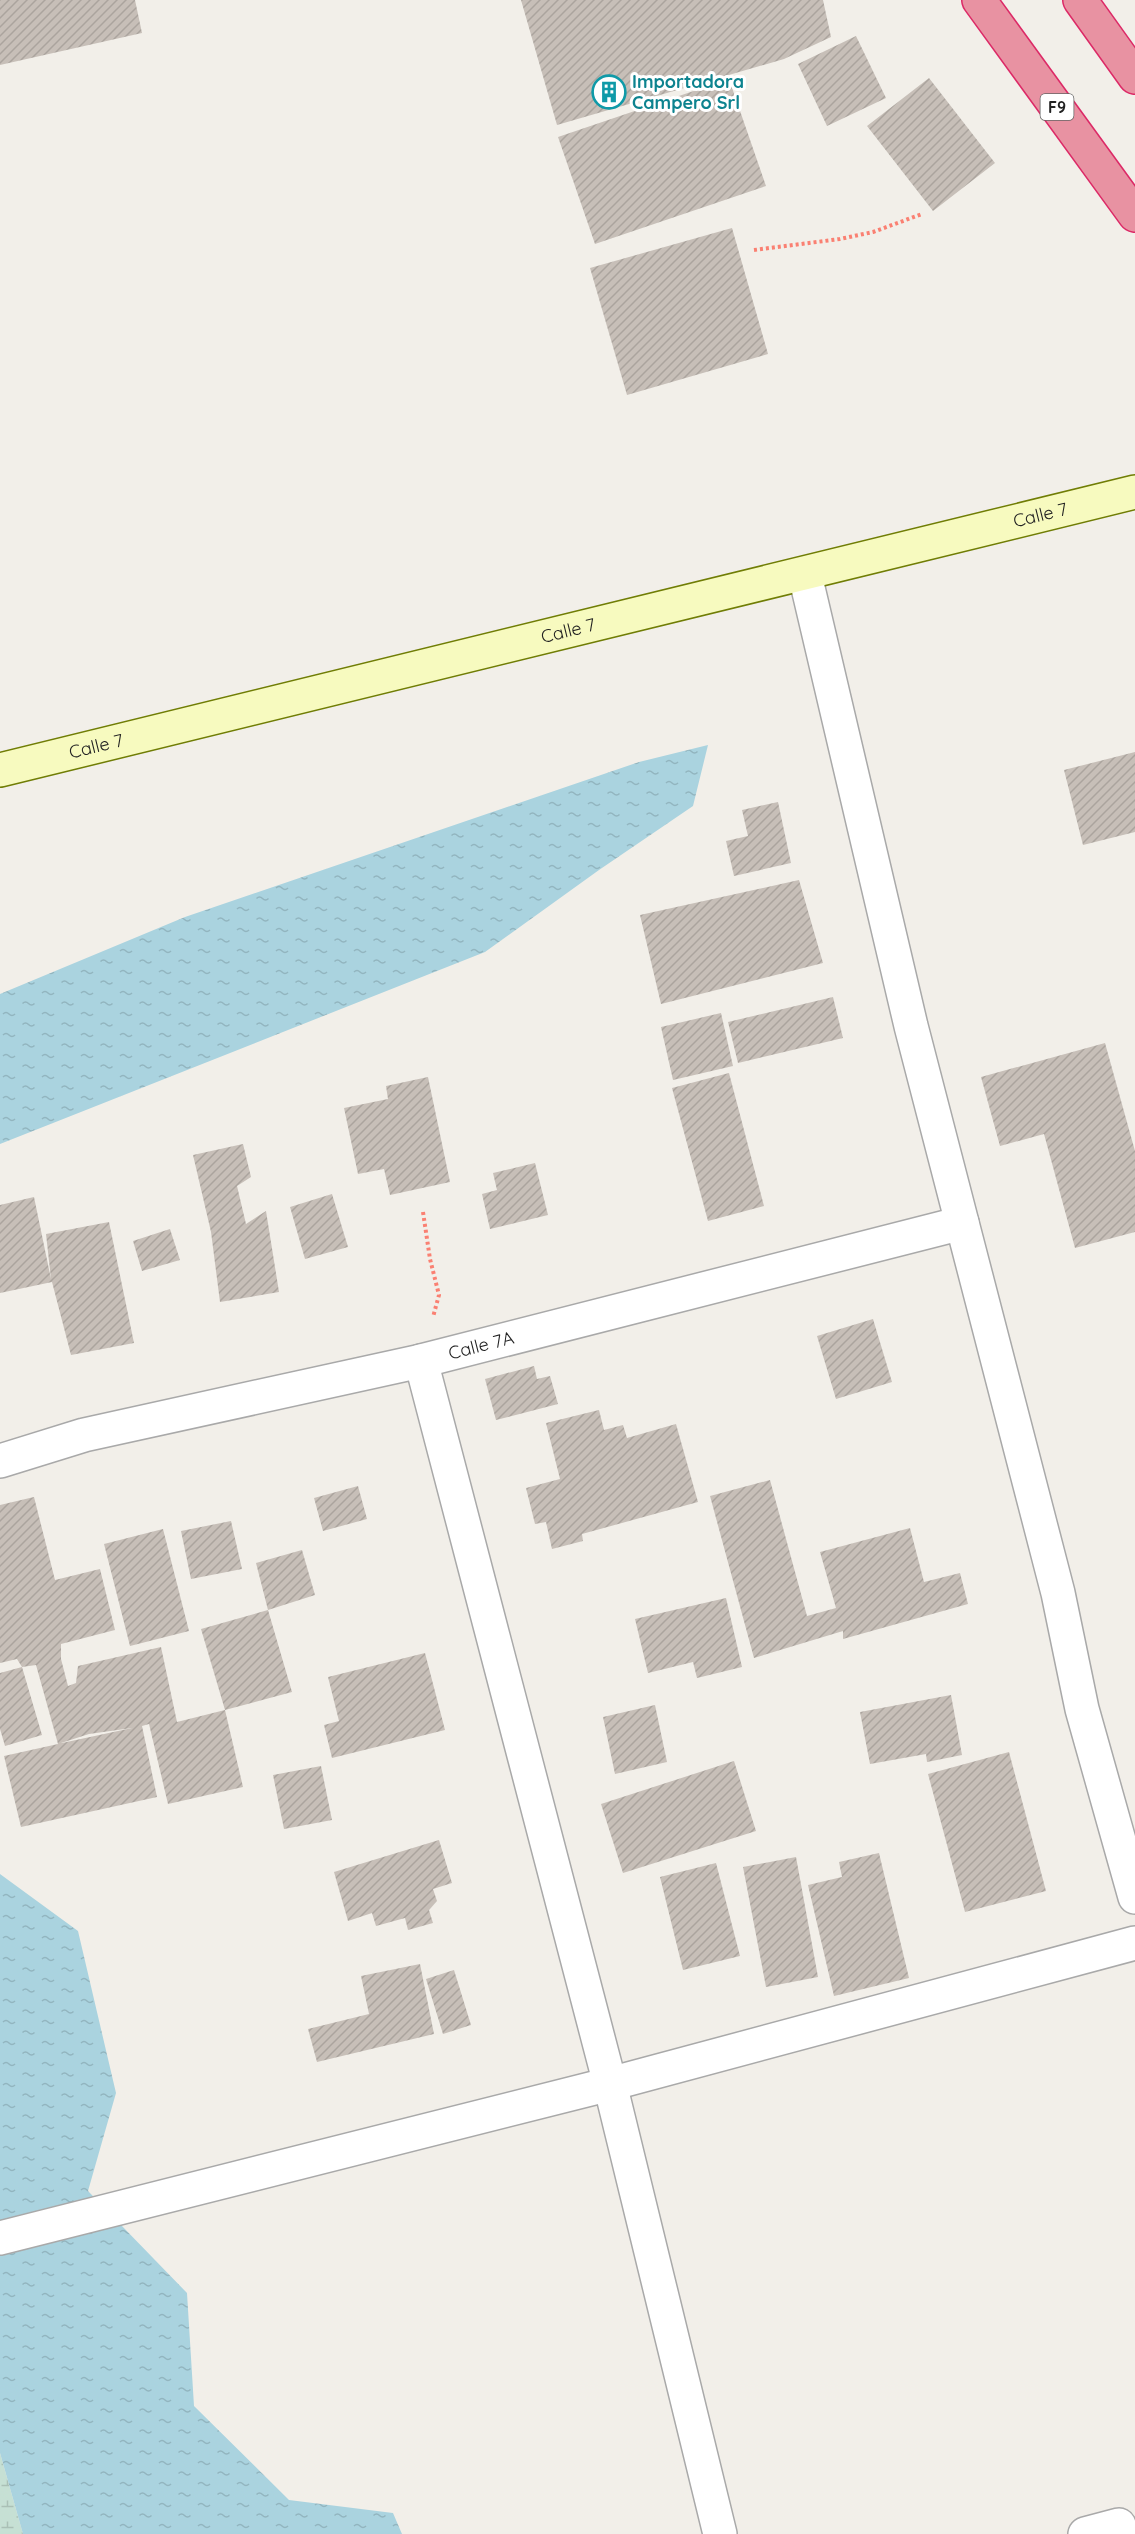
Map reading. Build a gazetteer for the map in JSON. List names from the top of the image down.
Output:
{
  "streets": {
    "highway": ["F9"],
    "street": ["Calle 7", "Calle 7A"]
  },
  "places": {
    "building": ["Importadora Campero Srl"]
  }
}
